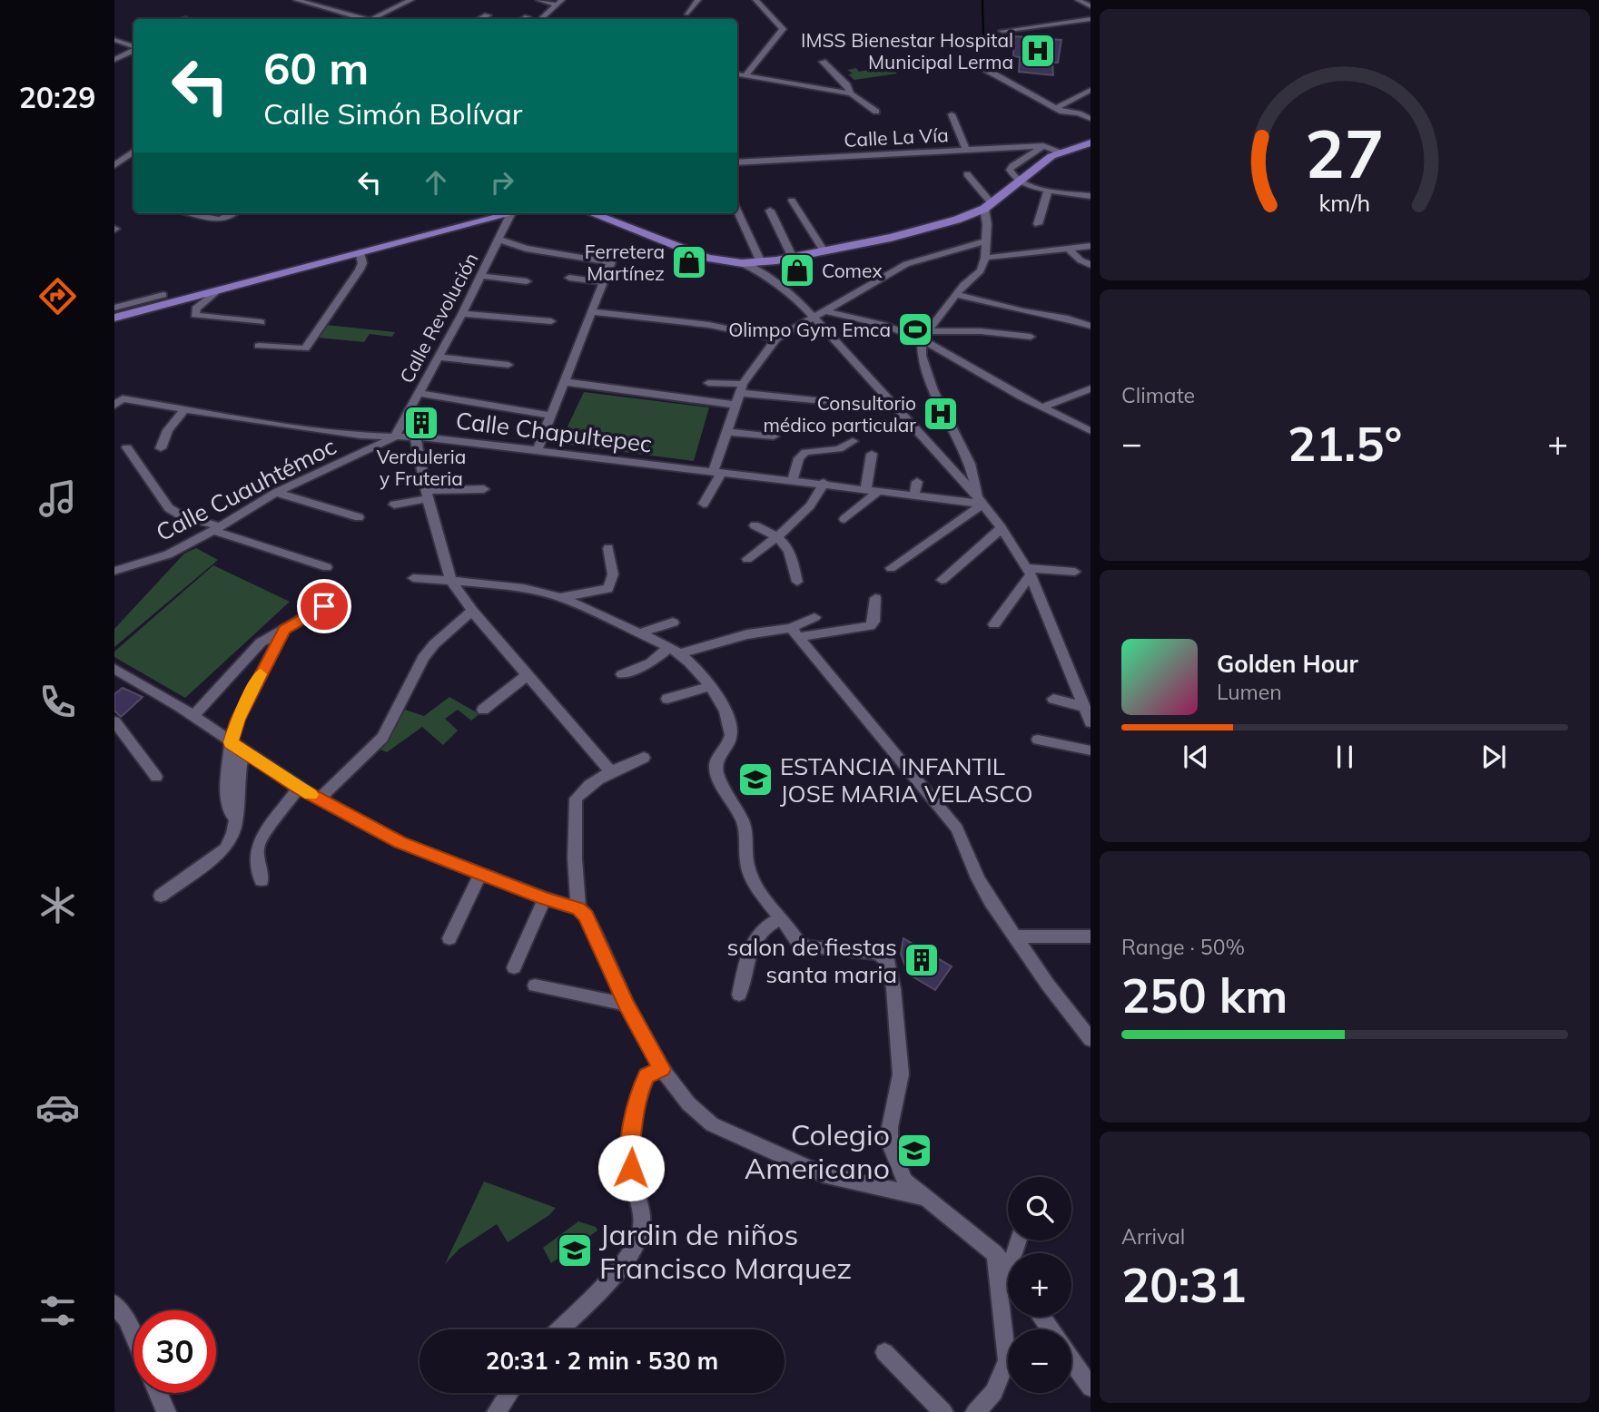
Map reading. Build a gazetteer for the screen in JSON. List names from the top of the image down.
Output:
{
  "streets": {
    "street": [
      "Calle La Vía",
      "Calle Revolución",
      "Calle Chapultepec",
      "Calle Cuauhtémoc"
    ]
  },
  "crossings": [
    ["Calle Revolución", "Calle Chapultepec"],
    ["Calle Revolución", "Calle Cuauhtémoc"],
    ["Calle Chapultepec", "Calle Cuauhtémoc"]
  ],
  "places": {
    "hospital": ["IMSS Bienestar Hospital Municipal Lerma", "Consultorio médico particular"],
    "shop": ["Ferretera Martínez", "Comex"],
    "sports": ["Olimpo Gym Emca"],
    "building": ["Verduleria y Fruteria", "salon de fiestas santa maria"],
    "school or university": ["ESTANCIA INFANTIL JOSE MARIA VELASCO", "Colegio Americano", "Jardin de niños Francisco Marquez"]
  },
  "page": {
    "tabs": "20:29",
    "turn": ["60 m", "Calle Simón Bolívar"],
    "tile": [
      "Climate",
      ["Range · 50%", "250 km"],
      ["Arrival", "20:31"]
    ],
    "heat": ["−", "21.5°", "+"],
    "song": ["Golden Hour", "Lumen"],
    "map_buttons": ["+", "−"],
    "limit": "30",
    "trip": "20:31 · 2 min · 530 m",
    "gauge": ["27", "km/h"]
  }
}
